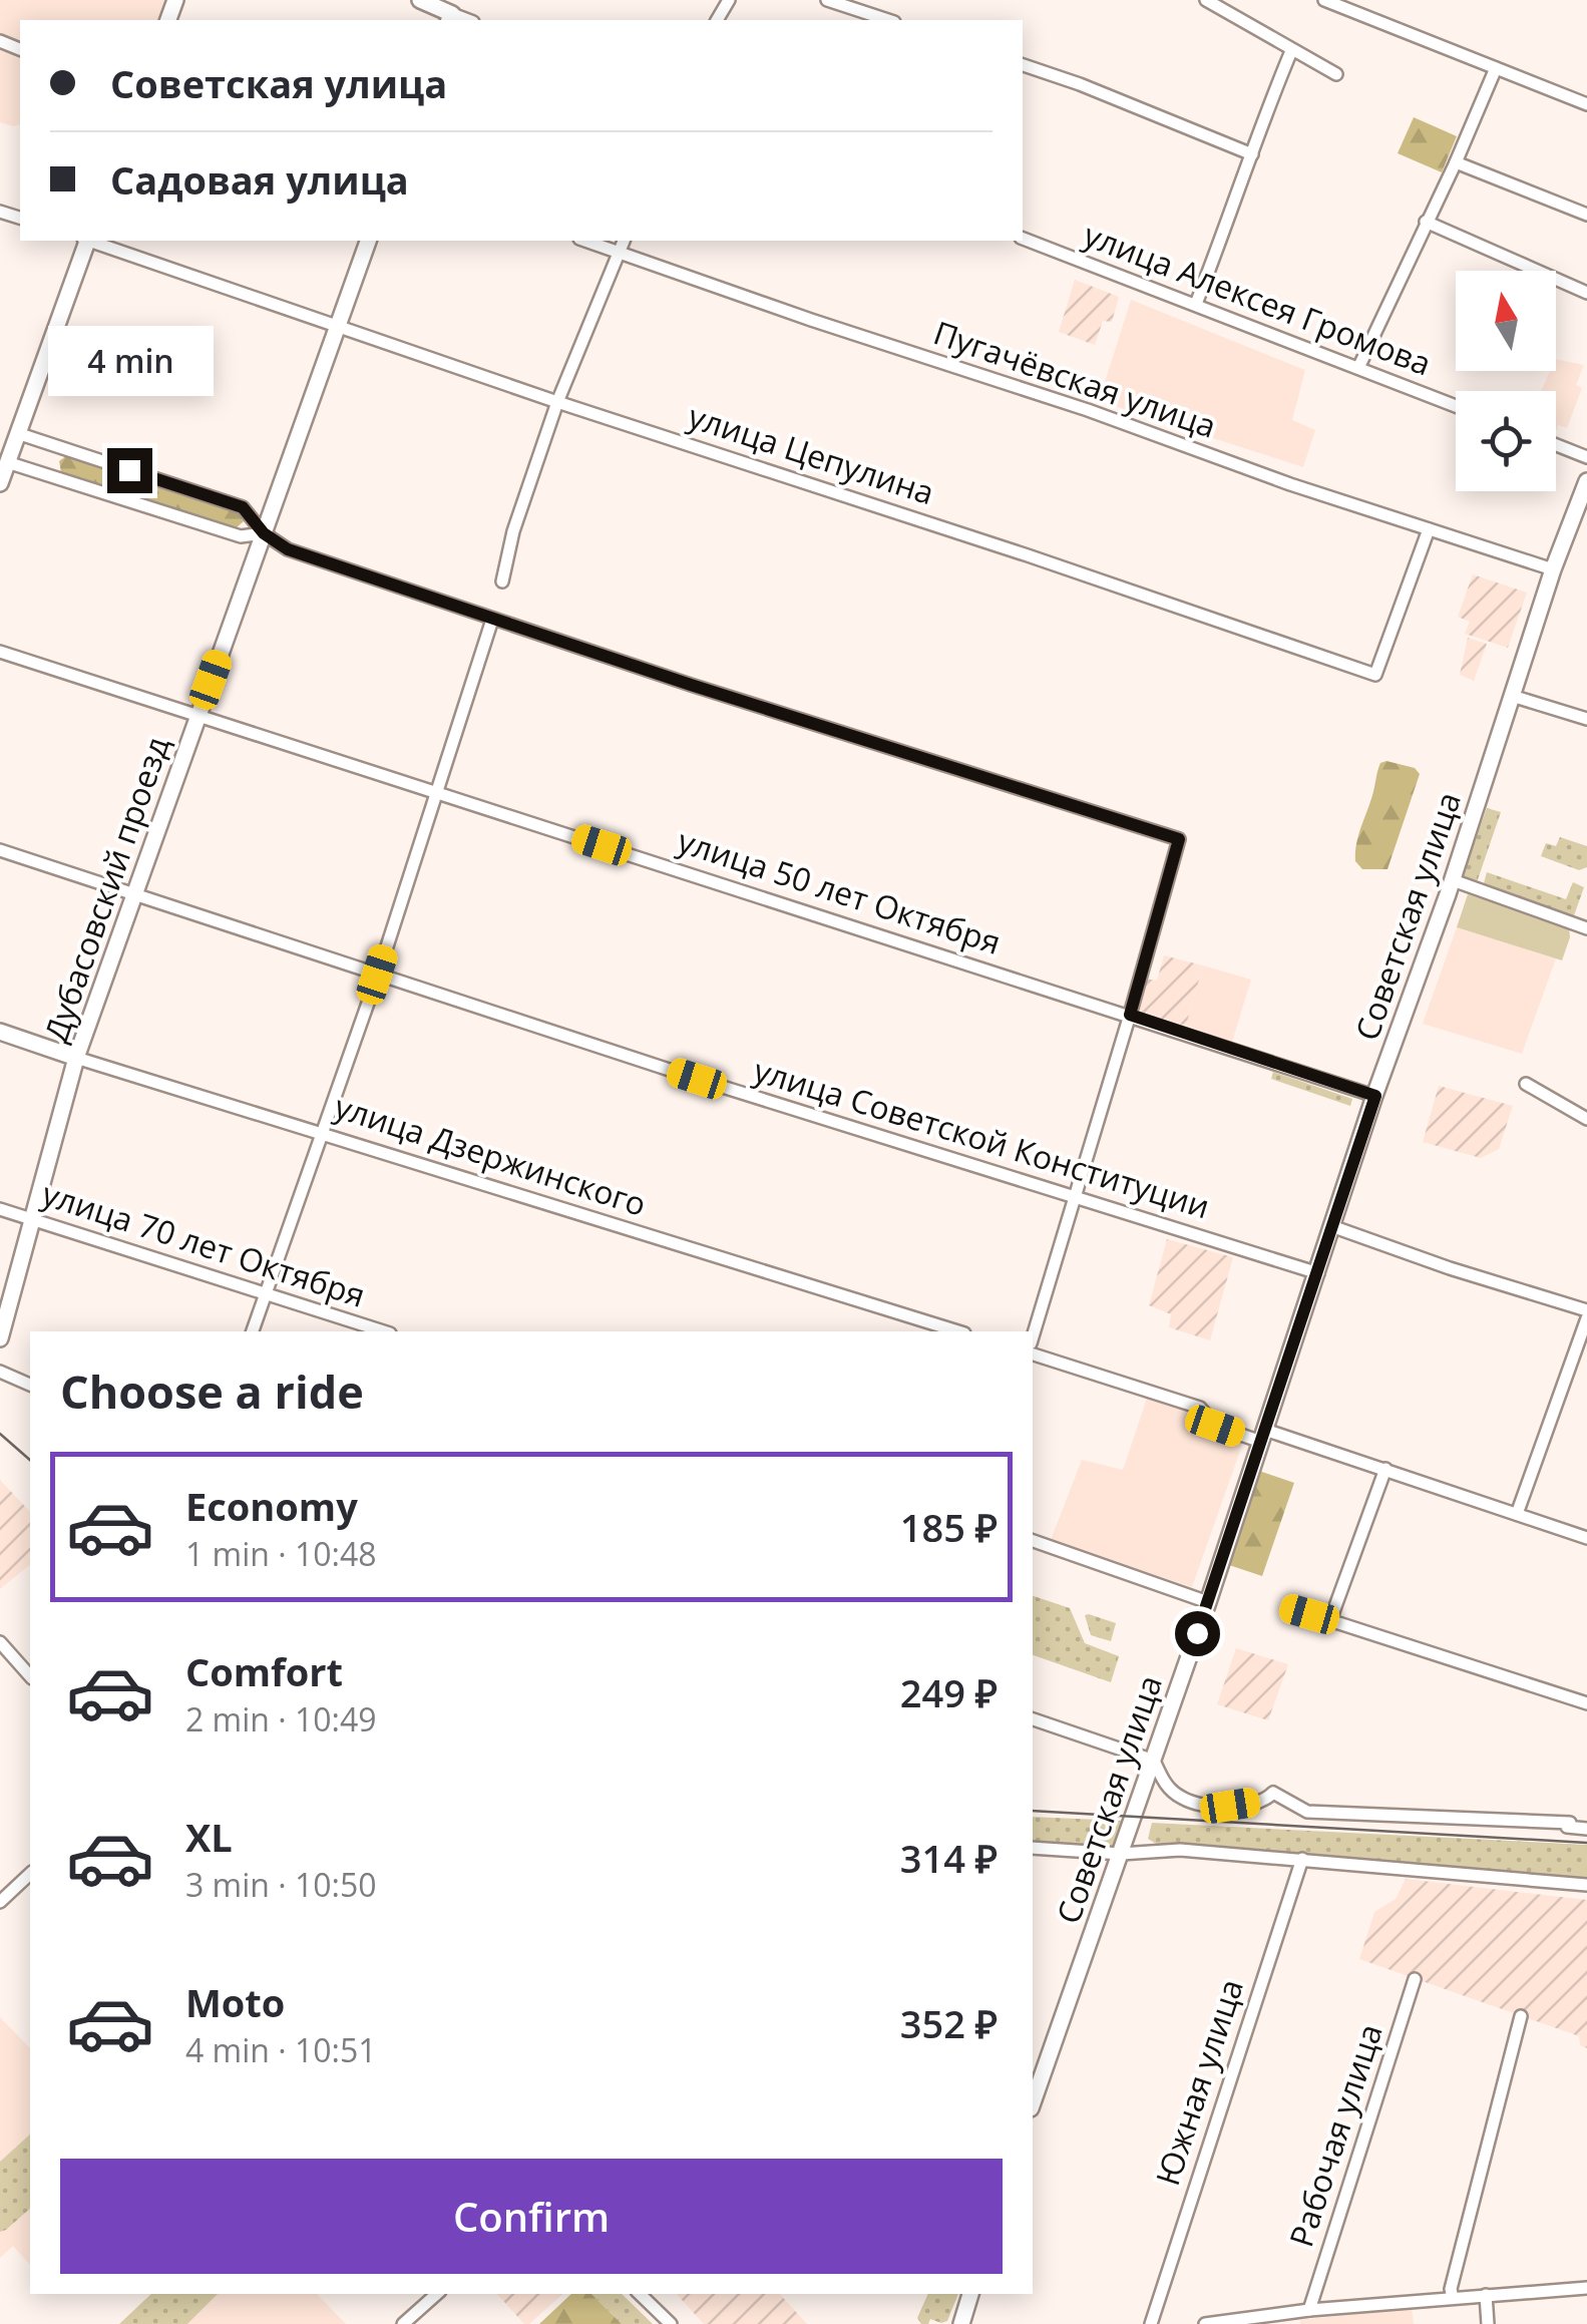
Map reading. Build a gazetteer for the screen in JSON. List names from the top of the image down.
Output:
{
  "streets": {
    "main road": ["Дубасовский проезд", "Советская улица", "улица Дзержинского"],
    "street": [
      "улица Алексея Громова",
      "Пугачёвская улица",
      "улица Цепулина",
      "улица 50 лет Октября",
      "улица Советской Конституции",
      "улица 70 лет Октября",
      "Южная улица",
      "Рабочая улица"
    ]
  },
  "crossings": [
    ["Пугачёвская улица", "улица Цепулина"],
    ["Пугачёвская улица", "Советская улица"],
    ["улица Цепулина", "Дубасовский проезд"],
    ["Дубасовский проезд", "улица 50 лет Октября"],
    ["Дубасовский проезд", "улица Советской Конституции"],
    ["Дубасовский проезд", "улица Дзержинского"],
    ["Дубасовский проезд", "улица 70 лет Октября"],
    ["улица 50 лет Октября", "Советская улица"],
    ["Советская улица", "улица Советской Конституции"]
  ],
  "north": "top",
  "page": {
    "banner": ["Советская улица", "Садовая улица"],
    "bubble": "4 min",
    "heading": "Choose a ride",
    "list": [
      {
        "name": "Economy",
        "note": "1 min · 10:48",
        "value": "185 ₽"
      },
      {
        "name": "Comfort",
        "note": "2 min · 10:49",
        "value": "249 ₽"
      },
      {
        "name": "XL",
        "note": "3 min · 10:50",
        "value": "314 ₽"
      },
      {
        "name": "Moto",
        "note": "4 min · 10:51",
        "value": "352 ₽"
      }
    ],
    "buttons": "Confirm"
  }
}
